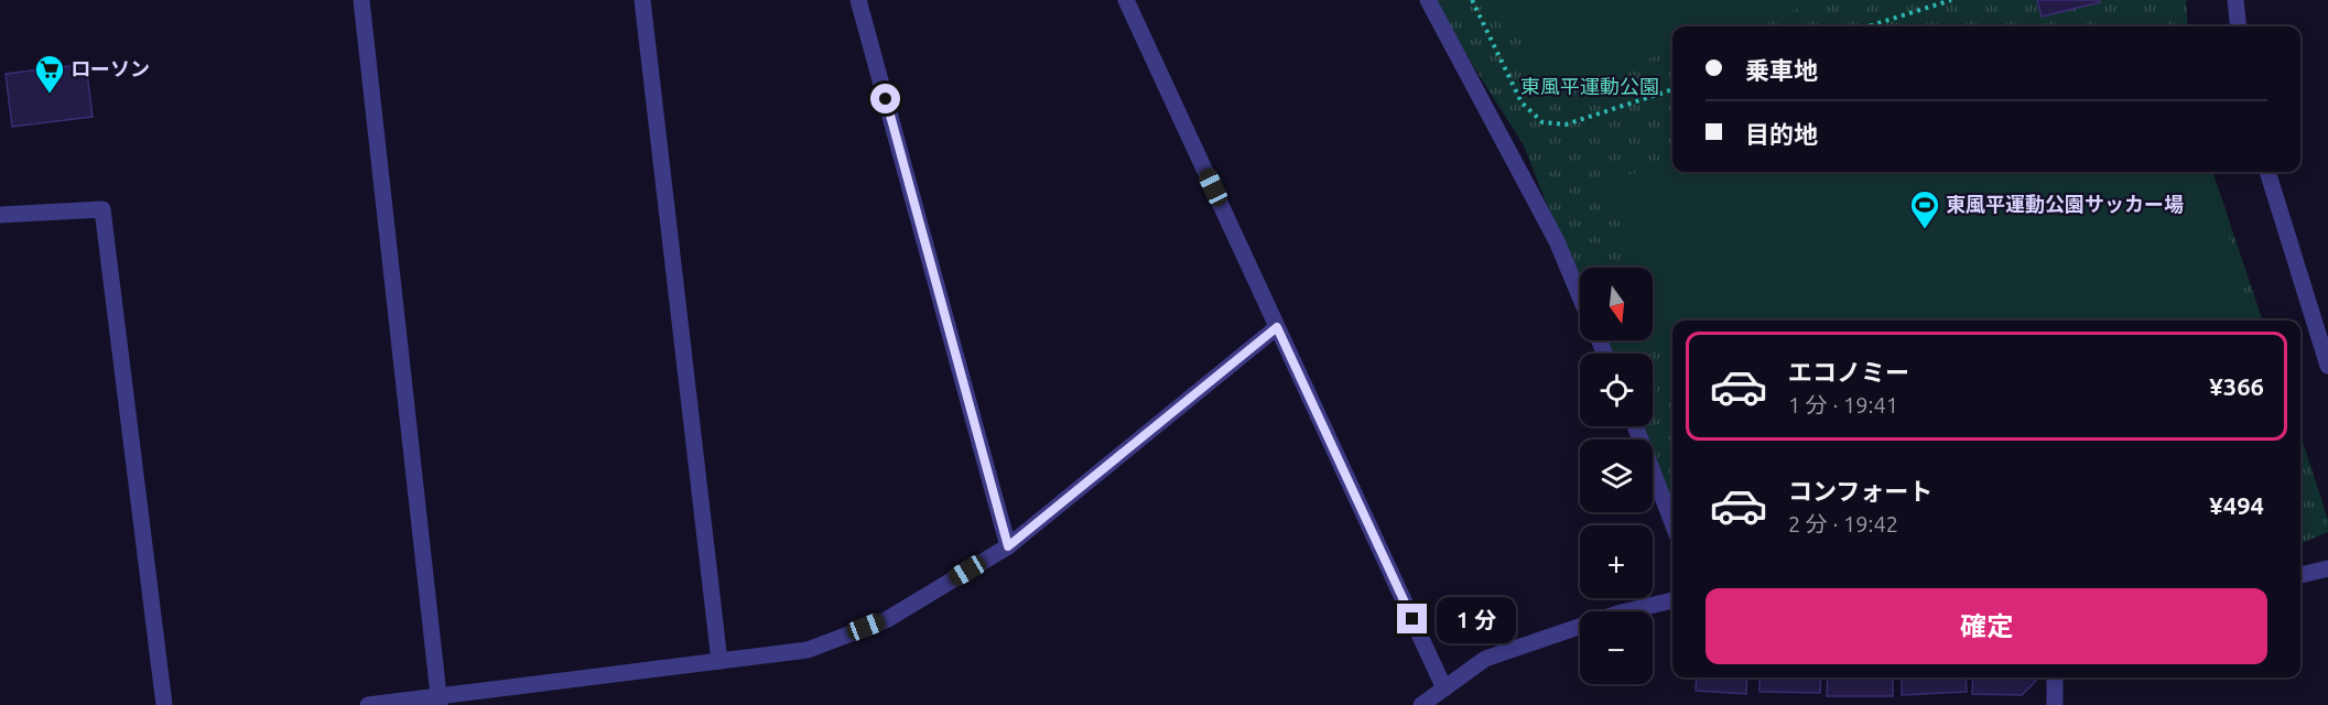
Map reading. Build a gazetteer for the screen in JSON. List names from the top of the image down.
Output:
{
  "parks": ["東風平運動公園"],
  "places": {
    "supermarket": ["ローソン"],
    "sports": ["東風平運動公園サッカー場"]
  },
  "north": "bottom",
  "page": {
    "banner": ["乗車地", "目的地"],
    "map_buttons": ["+", "−"],
    "list": [
      {
        "name": "エコノミー",
        "note": "1 分 · 19:41",
        "value": "¥366"
      },
      {
        "name": "コンフォート",
        "note": "2 分 · 19:42",
        "value": "¥494"
      }
    ],
    "buttons": "確定",
    "bubble": "1 分"
  }
}
